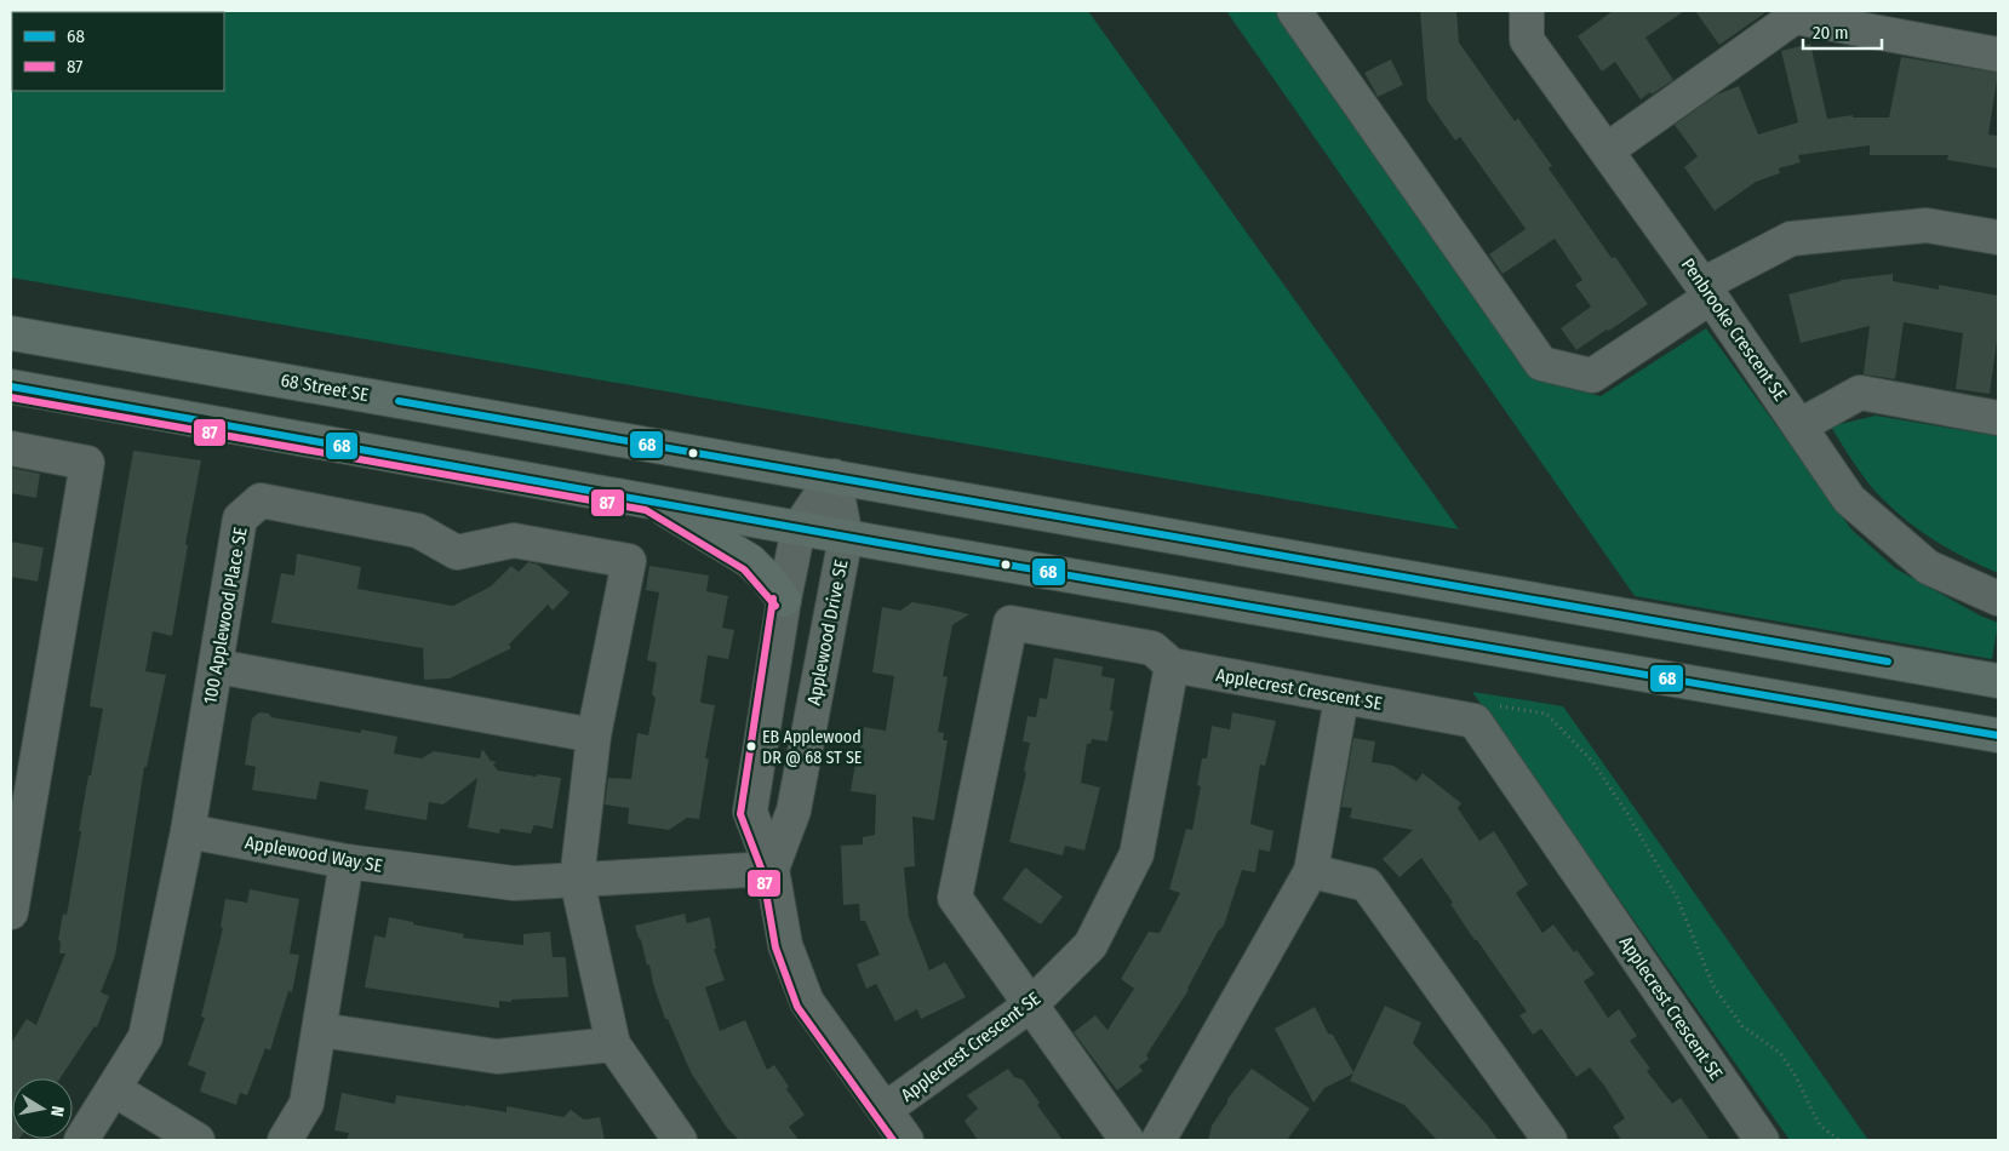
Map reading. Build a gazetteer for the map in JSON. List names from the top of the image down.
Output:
{
  "streets": {
    "main road": ["68 Street SE"],
    "street": [
      "Penbrooke Crescent SE",
      "100 Applewood Place SE",
      "Applewood Drive SE",
      "Applecrest Crescent SE",
      "Applewood Way SE"
    ]
  },
  "crossings": [
    ["68 Street SE", "Applewood Drive SE"],
    ["100 Applewood Place SE", "Applewood Way SE"],
    ["Applewood Drive SE", "Applewood Way SE"]
  ],
  "places": ["EB Applewood DR @ 68 ST SE"],
  "lines": ["transit line 68", "transit line 87"],
  "legend": ["68", "87"],
  "scale_bar": "20 m",
  "north": "right"
}
